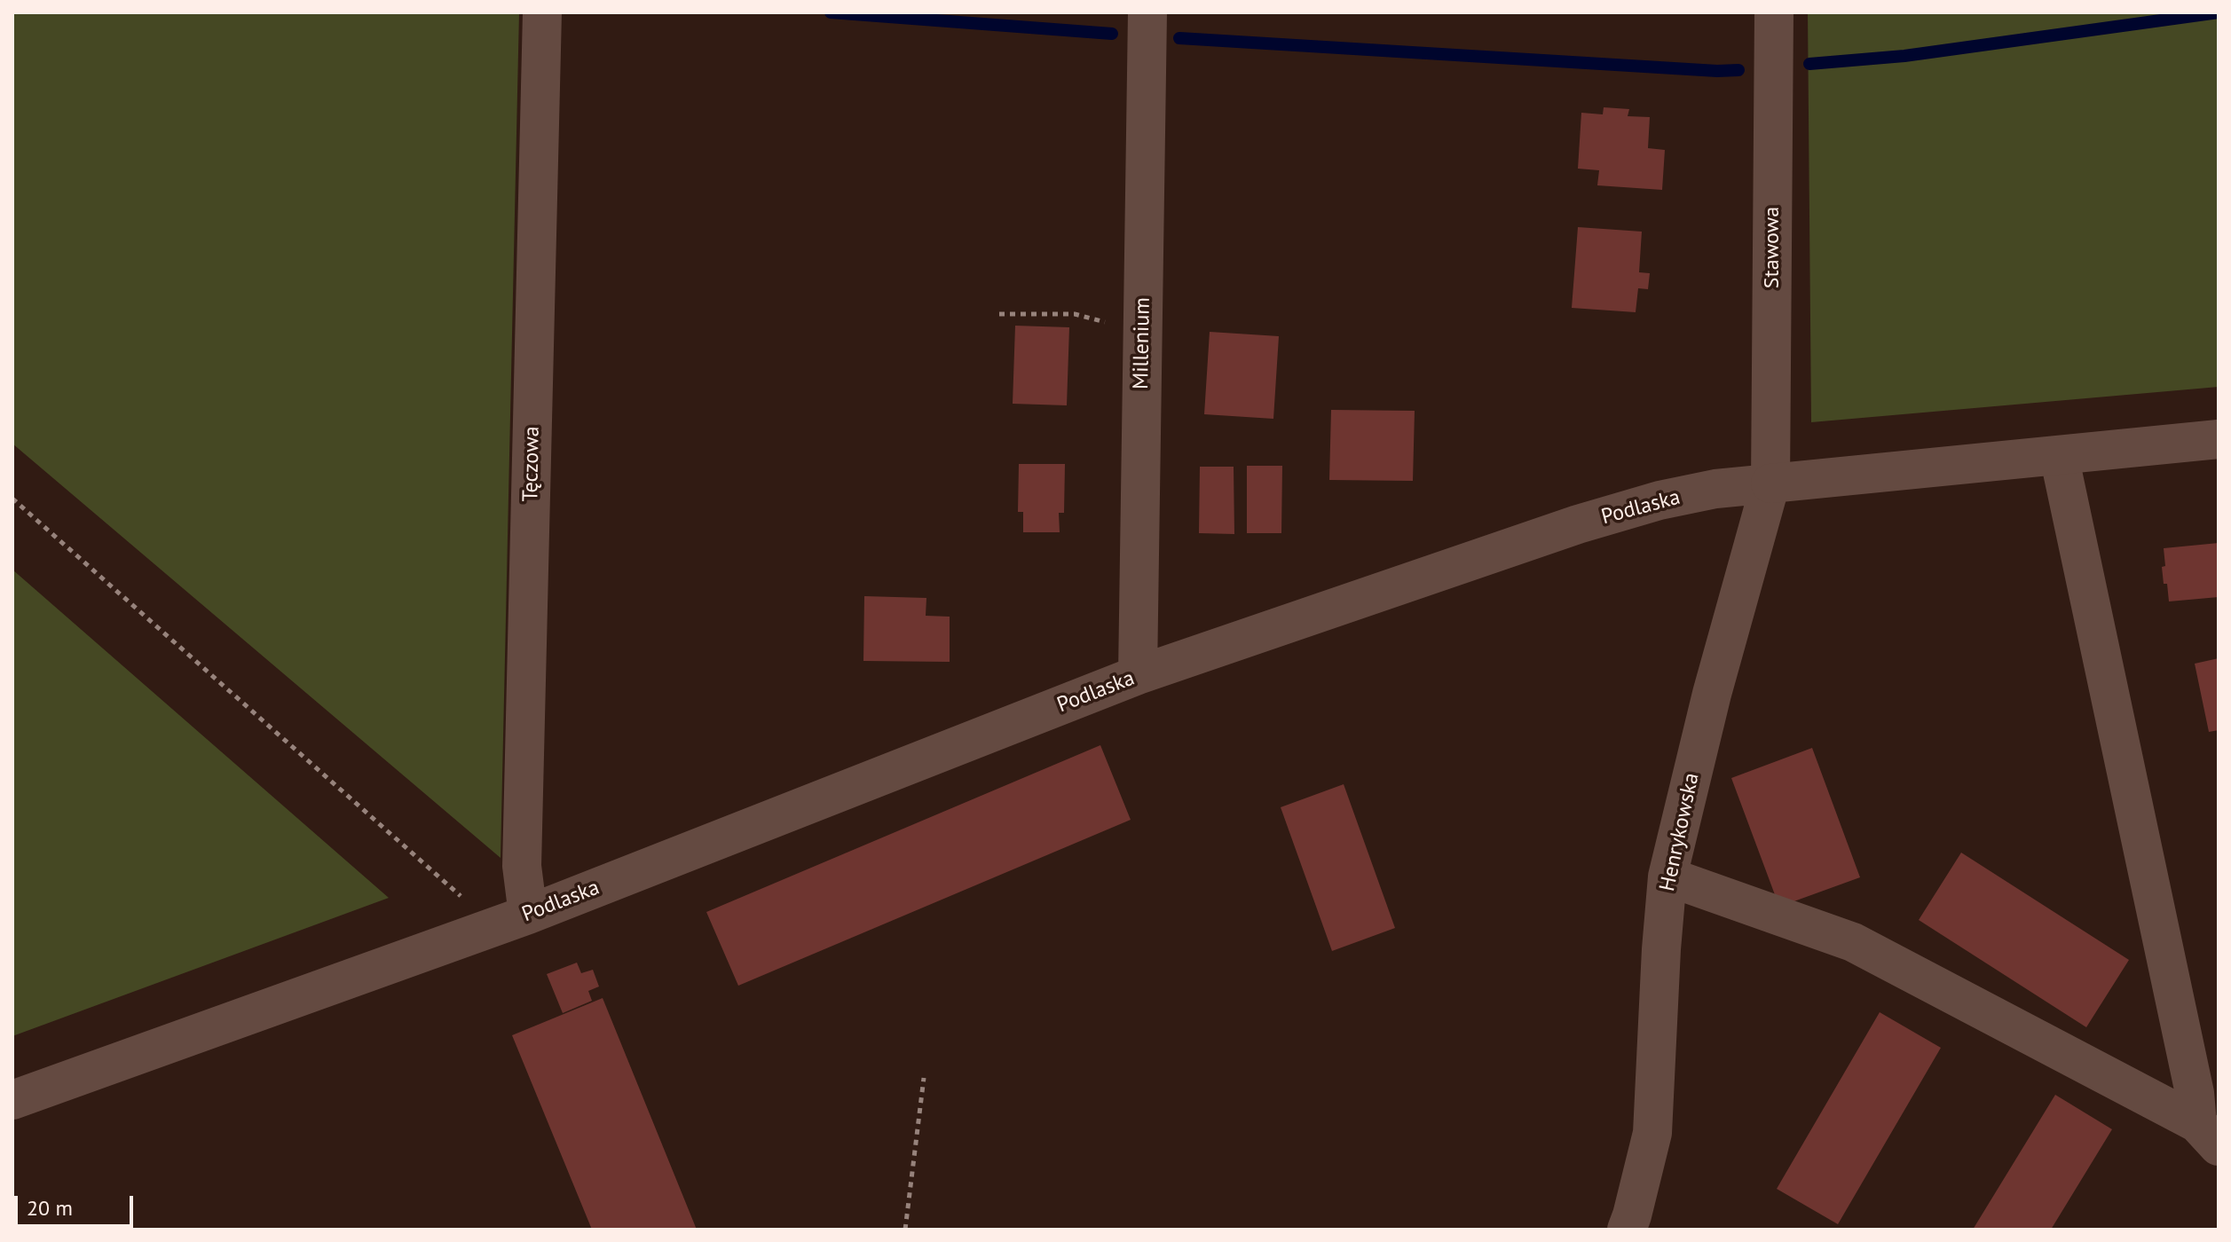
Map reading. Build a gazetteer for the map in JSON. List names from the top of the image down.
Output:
{
  "streets": {
    "street": [
      "Stawowa",
      "Millenium",
      "Tęczowa",
      "Podlaska",
      "Henrykowska"
    ]
  },
  "crossings": [
    ["Stawowa", "Podlaska"],
    ["Stawowa", "Henrykowska"],
    ["Millenium", "Podlaska"],
    ["Tęczowa", "Podlaska"],
    ["Podlaska", "Henrykowska"]
  ],
  "scale_bar": "20 m"
}
